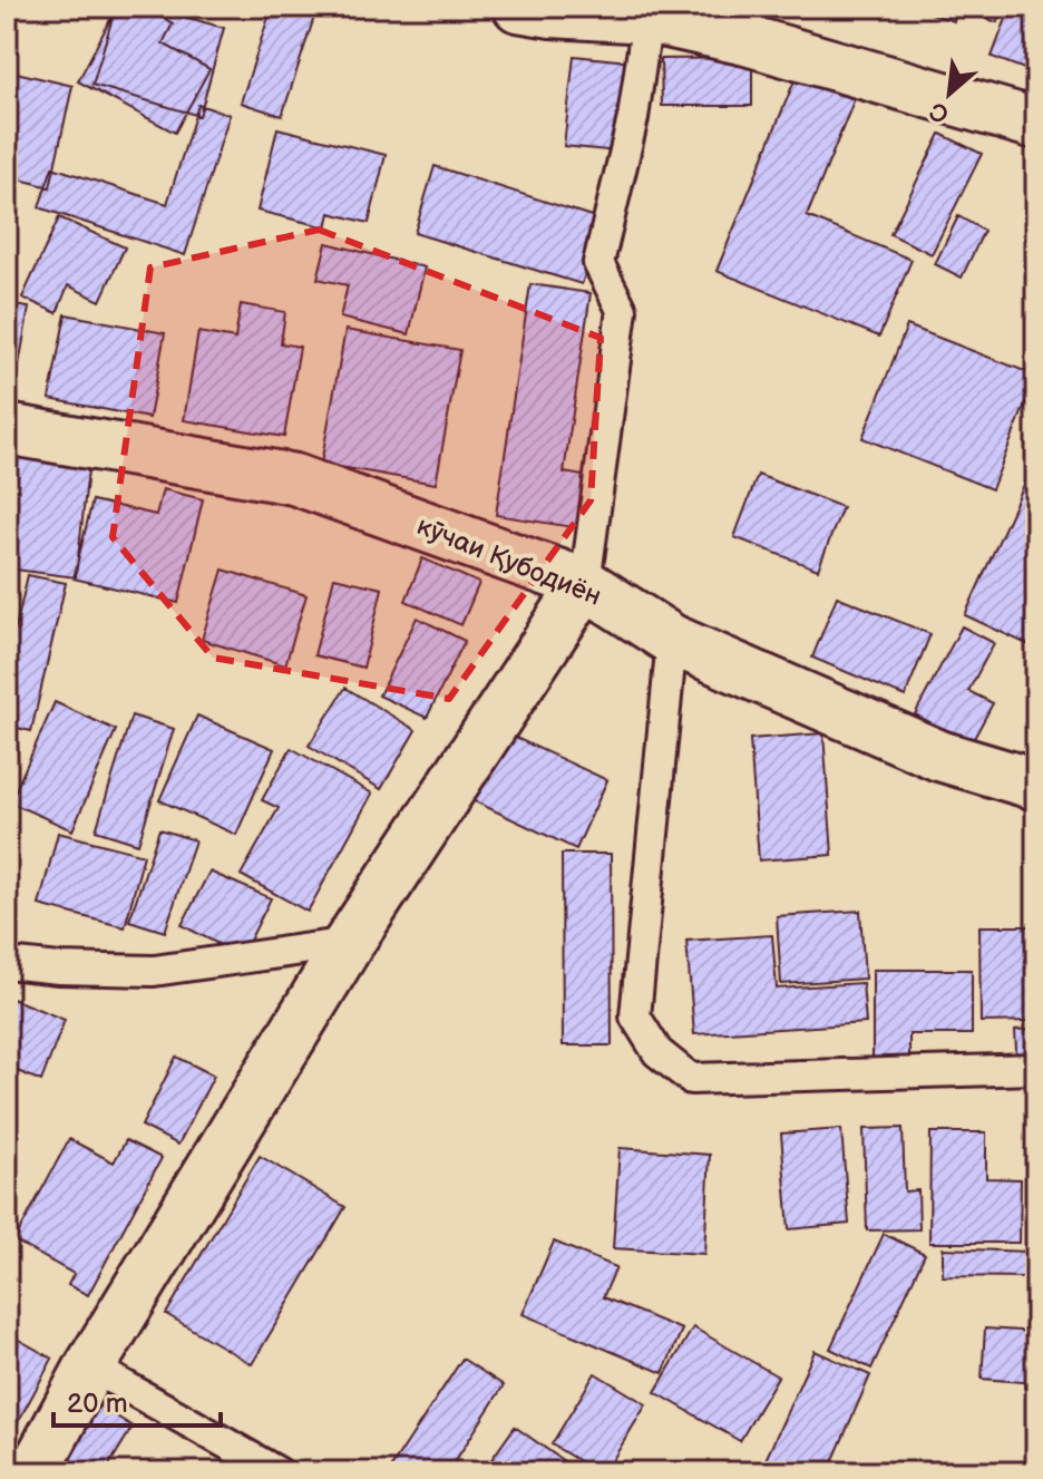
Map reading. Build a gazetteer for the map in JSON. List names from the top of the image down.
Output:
{
  "streets": {
    "street": ["кӯчаи Қубодиён"]
  },
  "scale_bar": "20 m",
  "north": "bottom left"
}
